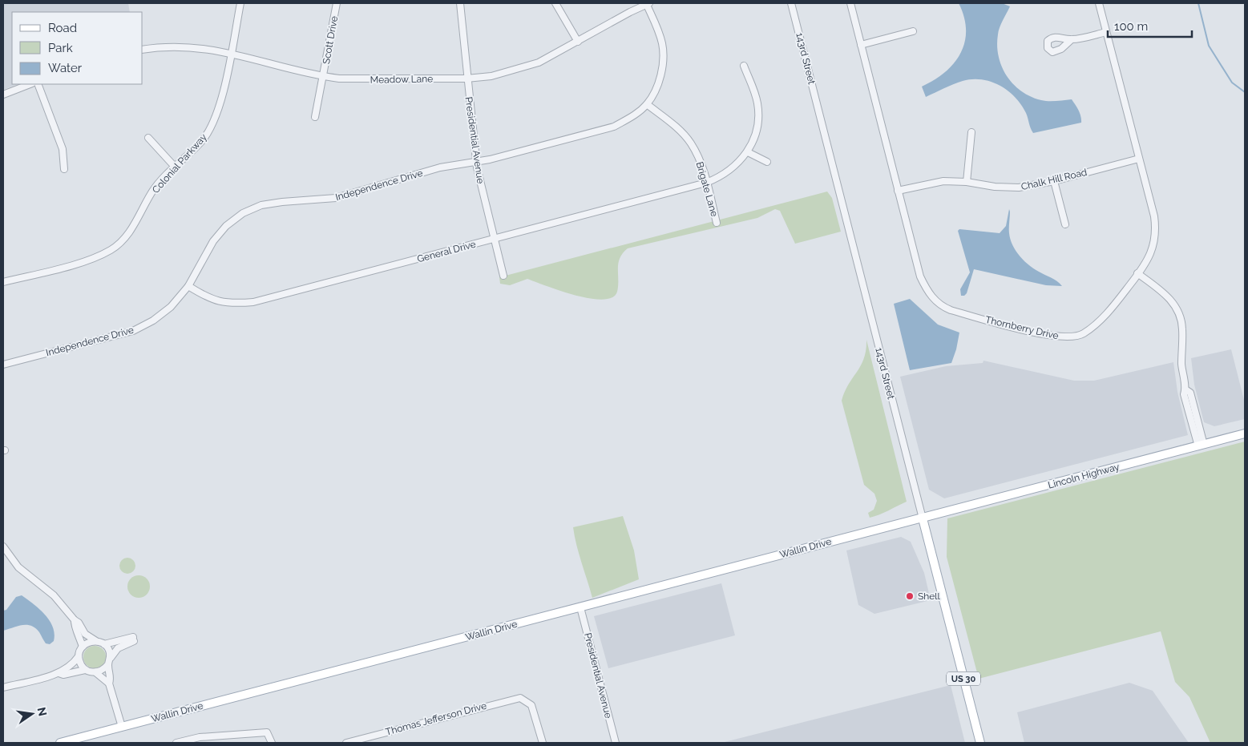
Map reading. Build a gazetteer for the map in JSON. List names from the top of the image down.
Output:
{
  "streets": {
    "main road": [
      "143rd Street",
      "Lincoln Highway",
      "Wallin Drive",
      "US 30"
    ],
    "street": [
      "Scott Drive",
      "Meadow Lane",
      "Presidential Avenue",
      "Colonial Parkway",
      "Chalk Hill Road",
      "Independence Drive",
      "Brigate Lane",
      "General Drive",
      "Thornberry Drive",
      "Thomas Jefferson Drive"
    ]
  },
  "crossings": [
    ["Scott Drive", "Meadow Lane"],
    ["143rd Street", "Lincoln Highway"],
    ["143rd Street", "Wallin Drive"],
    ["Meadow Lane", "Presidential Avenue"],
    ["Meadow Lane", "Colonial Parkway"],
    ["Meadow Lane", "Independence Drive"],
    ["Presidential Avenue", "Independence Drive"],
    ["Presidential Avenue", "General Drive"],
    ["Presidential Avenue", "Wallin Drive"],
    ["Chalk Hill Road", "Thornberry Drive"],
    ["Independence Drive", "Brigate Lane"],
    ["Independence Drive", "General Drive"],
    ["Brigate Lane", "General Drive"],
    ["Lincoln Highway", "Wallin Drive"]
  ],
  "places": ["Shell"],
  "legend": ["Road", "Park", "Water"],
  "scale_bar": "100 m",
  "north": "right"
}
